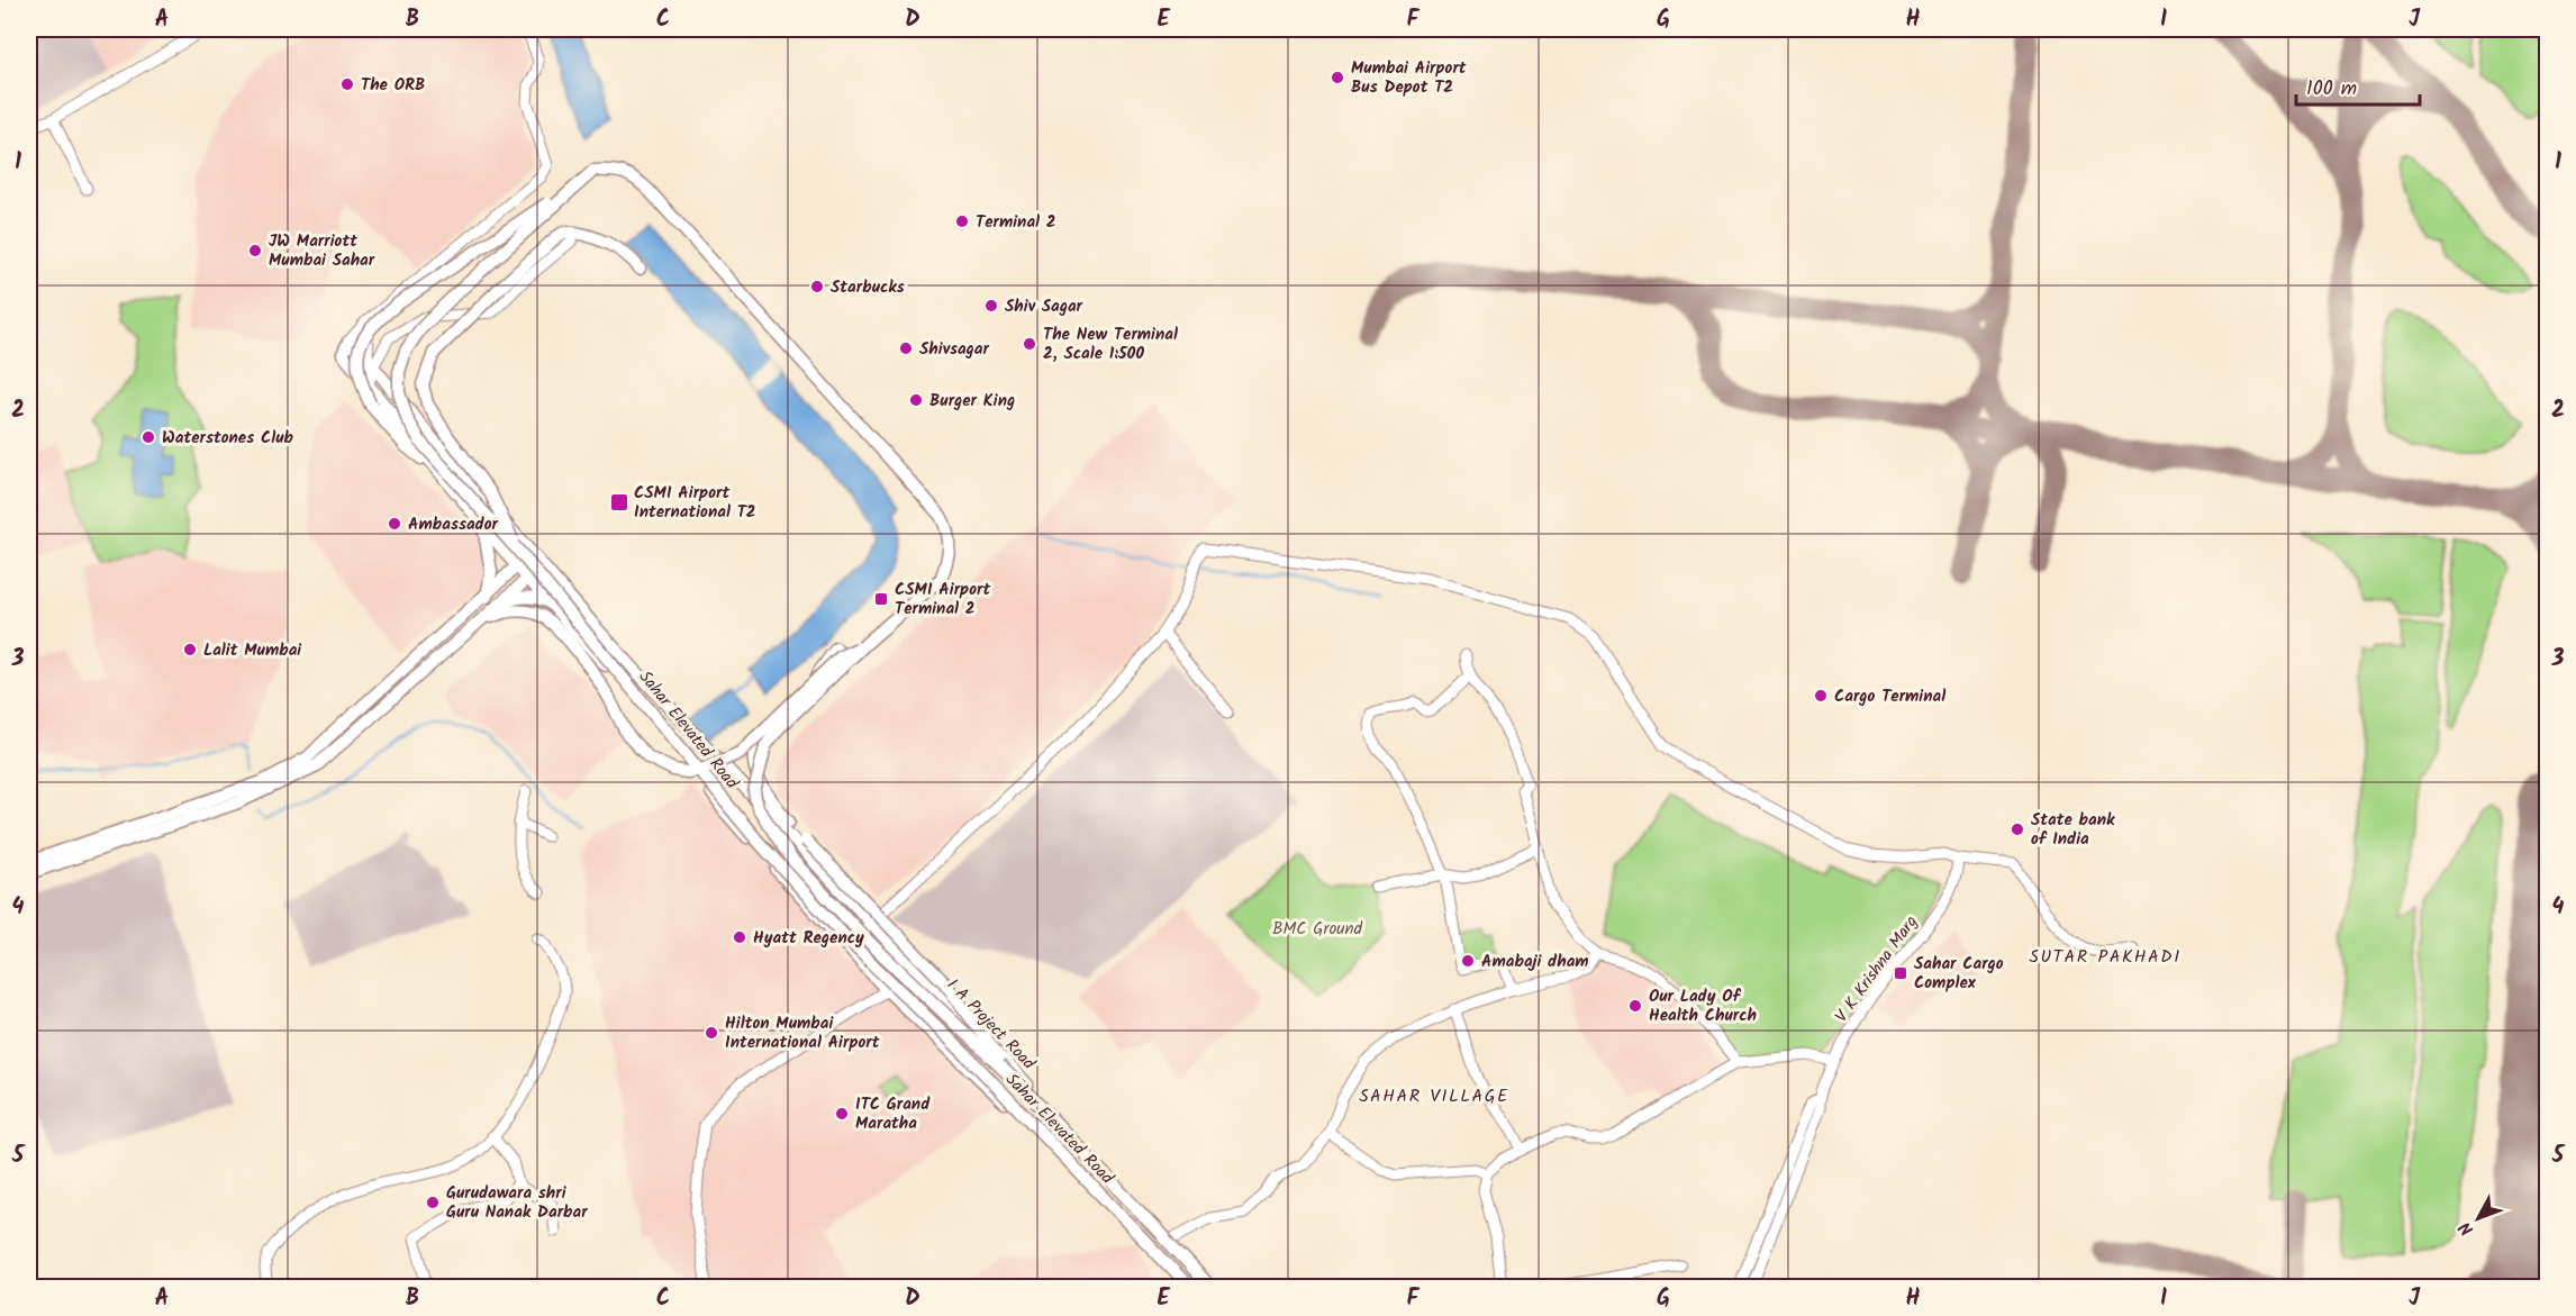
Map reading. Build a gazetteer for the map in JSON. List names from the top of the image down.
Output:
{
  "streets": {
    "main road": ["Sahar Elevated Road", "I A Project Road"],
    "street": ["V K Krishna Marg"]
  },
  "crossings": [
    ["Sahar Elevated Road", "I A Project Road"]
  ],
  "districts": ["SUTAR PAKHADI", "SAHAR VILLAGE"],
  "parks": ["BMC Ground"],
  "places": {
    "other": [
      "Mumbai Airport Bus Depot T2",
      "The ORB",
      "Terminal 2",
      "JW Marriott Mumbai Sahar",
      "Starbucks",
      "Shiv Sagar",
      "The New Terminal 2, Scale 1:500",
      "Shivsagar",
      "Burger King",
      "Waterstones Club",
      "Ambassador",
      "Lalit Mumbai",
      "Cargo Terminal",
      "State bank of India",
      "Hyatt Regency",
      "Amabaji dham",
      "Our Lady Of Health Church",
      "Hilton Mumbai International Airport",
      "ITC Grand Maratha",
      "Gurudawara shri Guru Nanak Darbar"
    ],
    "transit": ["CSMI Airport International T2", "CSMI Airport Terminal 2", "Sahar Cargo Complex"]
  },
  "scale_bar": "100 m",
  "north": "bottom left",
  "grid": {
    "columns": [
      "A",
      "B",
      "C",
      "D",
      "E",
      "F",
      "G",
      "H",
      "I",
      "J"
    ],
    "rows": [
      "1",
      "2",
      "3",
      "4",
      "5"
    ]
  }
}
